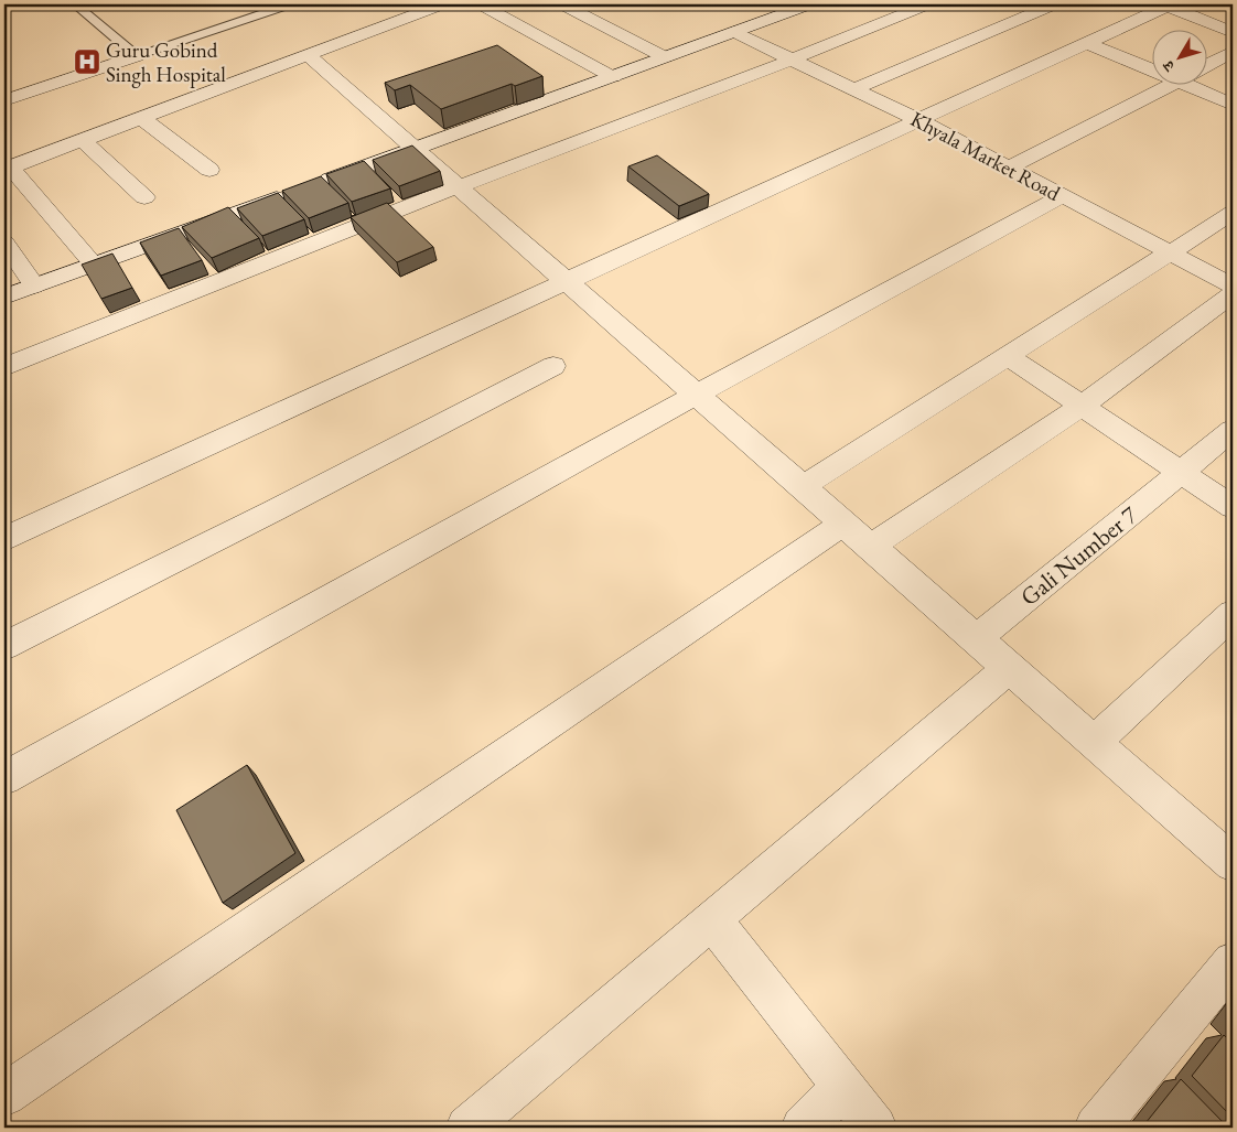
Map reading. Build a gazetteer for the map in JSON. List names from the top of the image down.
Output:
{
  "streets": {
    "street": ["Khyala Market Road", "Gali Number 7"]
  },
  "places": {
    "hospital": ["Guru Gobind Singh Hospital"]
  },
  "north": "bottom left"
}
